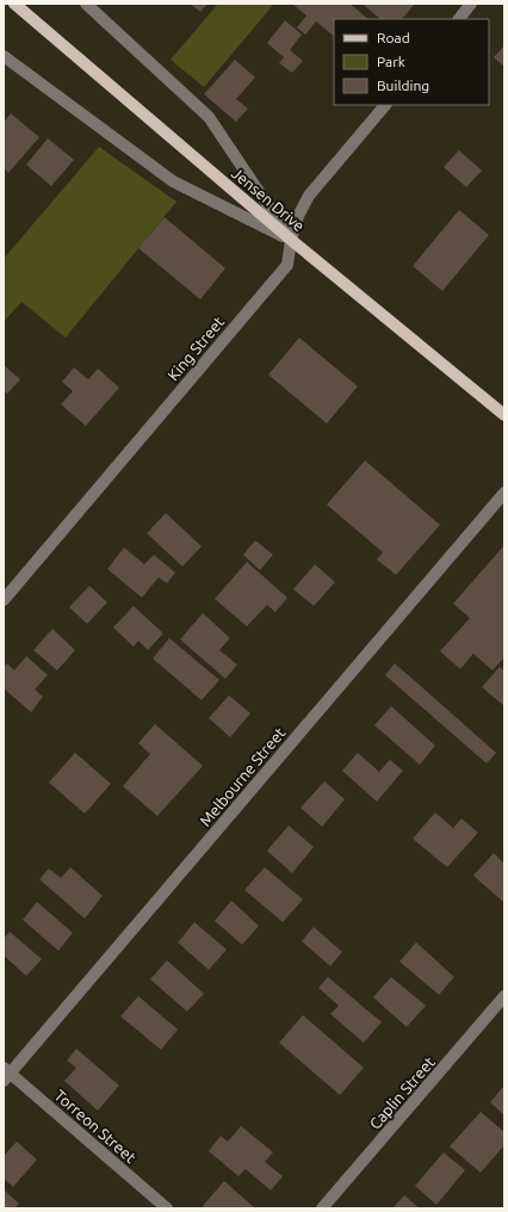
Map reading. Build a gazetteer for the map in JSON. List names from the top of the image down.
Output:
{
  "streets": {
    "main road": ["Jensen Drive"],
    "street": [
      "King Street",
      "Melbourne Street",
      "Caplin Street",
      "Torreon Street"
    ]
  },
  "crossings": [
    ["Jensen Drive", "King Street"],
    ["Melbourne Street", "Torreon Street"]
  ],
  "legend": ["Road", "Park", "Building"]
}
